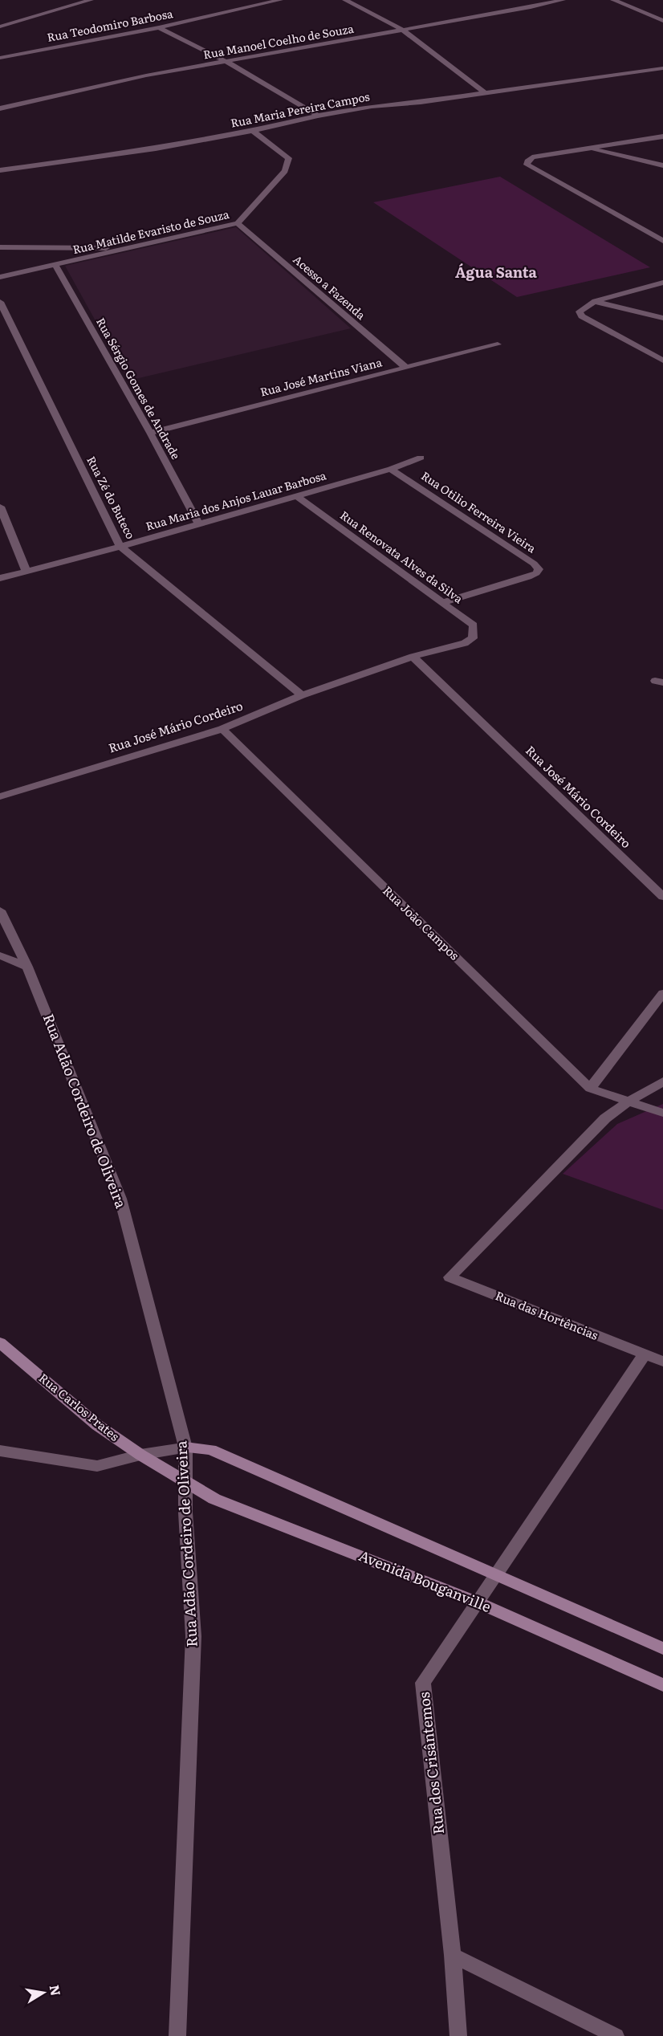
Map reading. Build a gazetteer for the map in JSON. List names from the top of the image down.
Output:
{
  "streets": {
    "street": [
      "Rua Teodomiro Barbosa",
      "Rua Manoel Coelho de Souza",
      "Rua Maria Pereira Campos",
      "Rua Matilde Evaristo de Souza",
      "Acesso a Fazenda",
      "Rua José Martins Viana",
      "Rua Sérgio Gomes de Andrade",
      "Rua Zé do Buteco",
      "Rua Maria dos Anjos Lauar Barbosa",
      "Rua Otilio Ferreira Vieira",
      "Rua Renovata Alves da Silva",
      "Rua José Mário Cordeiro",
      "Rua João Campos",
      "Rua Adão Cordeiro de Oliveira",
      "Rua das Hortências",
      "Rua Carlos Prates",
      "Avenida Bouganville",
      "Rua dos Crisântemos"
    ]
  },
  "crossings": [
    ["Rua Maria Pereira Campos", "Rua Matilde Evaristo de Souza"],
    ["Rua Matilde Evaristo de Souza", "Acesso a Fazenda"],
    ["Rua Matilde Evaristo de Souza", "Rua Sérgio Gomes de Andrade"],
    ["Acesso a Fazenda", "Rua José Martins Viana"],
    ["Rua José Martins Viana", "Rua Sérgio Gomes de Andrade"],
    ["Rua Sérgio Gomes de Andrade", "Rua Maria dos Anjos Lauar Barbosa"],
    ["Rua Zé do Buteco", "Rua Maria dos Anjos Lauar Barbosa"],
    ["Rua Zé do Buteco", "Rua José Mário Cordeiro"],
    ["Rua Maria dos Anjos Lauar Barbosa", "Rua Otilio Ferreira Vieira"],
    ["Rua Maria dos Anjos Lauar Barbosa", "Rua Renovata Alves da Silva"],
    ["Rua Otilio Ferreira Vieira", "Rua Renovata Alves da Silva"],
    ["Rua Renovata Alves da Silva", "Rua José Mário Cordeiro"],
    ["Rua José Mário Cordeiro", "Rua João Campos"],
    ["Rua João Campos", "Rua das Hortências"],
    ["Rua Adão Cordeiro de Oliveira", "Rua Carlos Prates"],
    ["Rua Adão Cordeiro de Oliveira", "Avenida Bouganville"],
    ["Rua das Hortências", "Rua dos Crisântemos"],
    ["Rua Carlos Prates", "Avenida Bouganville"],
    ["Avenida Bouganville", "Rua dos Crisântemos"]
  ],
  "districts": ["Água Santa"],
  "north": "right"
}
